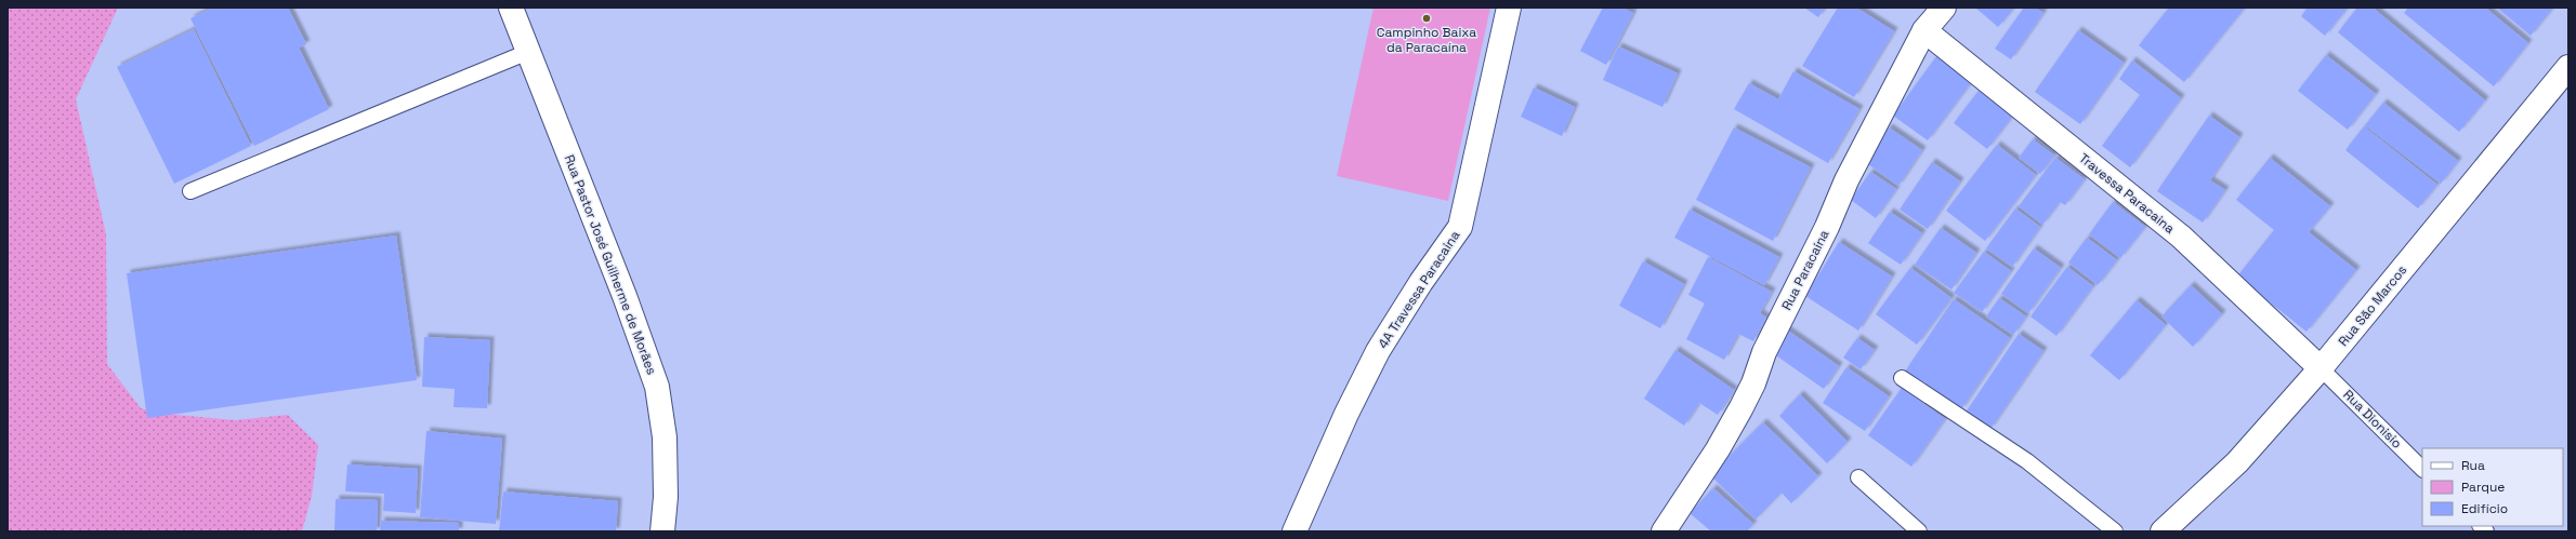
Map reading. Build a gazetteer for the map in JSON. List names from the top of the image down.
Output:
{
  "streets": {
    "street": [
      "Travessa Paracaina",
      "Rua Pastor José Guilherme de Morães",
      "Rua Paracaína",
      "4A Travessa Paracaina",
      "Rua São Marcos"
    ],
    "lane": ["Rua Dionisio"]
  },
  "crossings": [
    ["Travessa Paracaina", "Rua Paracaína"],
    ["Travessa Paracaina", "Rua São Marcos"],
    ["Travessa Paracaina", "Rua Dionisio"],
    ["Rua São Marcos", "Rua Dionisio"]
  ],
  "places": ["Campinho Baixa da Paracaína"],
  "legend": ["Rua", "Parque", "Edifício"]
}
